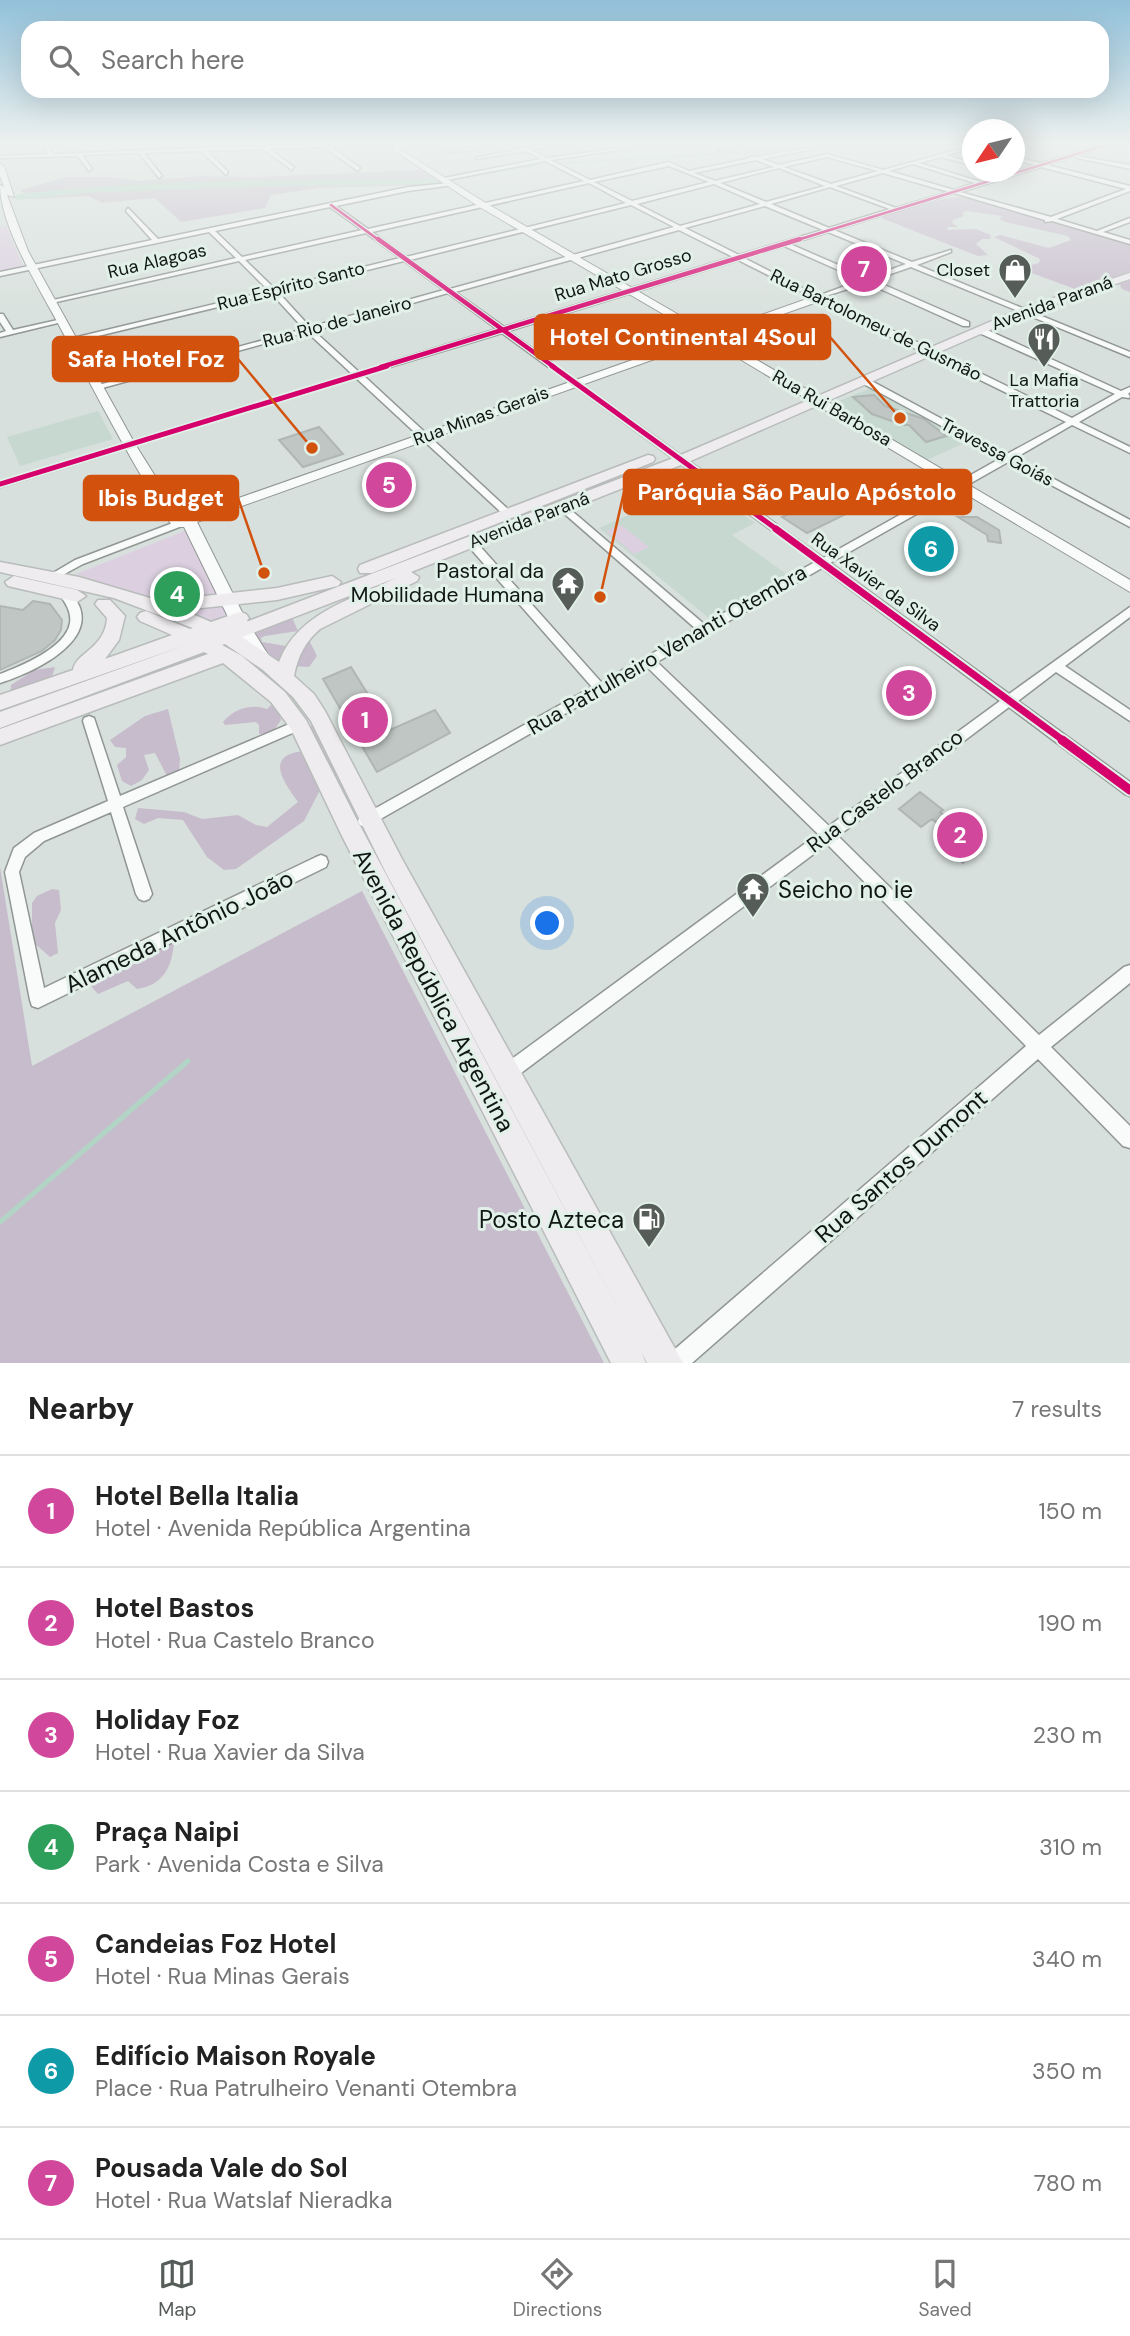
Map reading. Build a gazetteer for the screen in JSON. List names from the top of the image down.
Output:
{
  "streets": {
    "main road": [
      "Avenida Paraná",
      "Rua Bartolomeu de Gusmão",
      "Rua Rui Barbosa",
      "Rua Minas Gerais",
      "Avenida República Argentina"
    ],
    "street": [
      "Rua Alagoas",
      "Rua Mato Grosso",
      "Rua Espírito Santo",
      "Rua Rio de Janeiro",
      "Travessa Goiás",
      "Rua Xavier da Silva",
      "Rua Patrulheiro Venanti Otembra",
      "Rua Castelo Branco",
      "Alameda Antônio João",
      "Rua Santos Dumont"
    ]
  },
  "crossings": [
    ["Rua Alagoas", "Rua Xavier da Silva"],
    ["Rua Alagoas", "Avenida República Argentina"],
    ["Rua Mato Grosso", "Rua Bartolomeu de Gusmão"],
    ["Rua Mato Grosso", "Rua Rui Barbosa"],
    ["Rua Mato Grosso", "Rua Xavier da Silva"],
    ["Rua Mato Grosso", "Avenida República Argentina"],
    ["Rua Espírito Santo", "Rua Rui Barbosa"],
    ["Rua Espírito Santo", "Rua Xavier da Silva"],
    ["Rua Espírito Santo", "Avenida República Argentina"],
    ["Avenida Paraná", "Rua Bartolomeu de Gusmão"],
    ["Avenida Paraná", "Rua Rui Barbosa"],
    ["Avenida Paraná", "Travessa Goiás"],
    ["Avenida Paraná", "Rua Xavier da Silva"],
    ["Avenida Paraná", "Avenida República Argentina"],
    ["Rua Rio de Janeiro", "Rua Bartolomeu de Gusmão"],
    ["Rua Rio de Janeiro", "Rua Rui Barbosa"],
    ["Rua Rio de Janeiro", "Rua Xavier da Silva"],
    ["Rua Rio de Janeiro", "Avenida República Argentina"],
    ["Rua Bartolomeu de Gusmão", "Rua Minas Gerais"],
    ["Rua Bartolomeu de Gusmão", "Rua Patrulheiro Venanti Otembra"],
    ["Rua Rui Barbosa", "Rua Minas Gerais"],
    ["Rua Rui Barbosa", "Rua Patrulheiro Venanti Otembra"],
    ["Rua Minas Gerais", "Rua Xavier da Silva"],
    ["Rua Minas Gerais", "Avenida República Argentina"],
    ["Travessa Goiás", "Rua Patrulheiro Venanti Otembra"],
    ["Rua Xavier da Silva", "Rua Patrulheiro Venanti Otembra"],
    ["Rua Xavier da Silva", "Rua Castelo Branco"],
    ["Rua Patrulheiro Venanti Otembra", "Avenida República Argentina"],
    ["Rua Castelo Branco", "Avenida República Argentina"]
  ],
  "places": {
    "shop": ["Closet"],
    "restaurant": ["La Mafia Trattoria"],
    "other": [
      "Hotel Continental 4Soul",
      "Safa Hotel Foz",
      "Ibis Budget",
      "Paróquia São Paulo Apóstolo"
    ],
    "temple": ["Pastoral da Mobilidade Humana", "Seicho no ie"],
    "fuel station": ["Posto Azteca"]
  },
  "north": "bottom left",
  "page": {
    "search": "Search here",
    "pins": [
      "7",
      "5",
      "6",
      "4",
      "3",
      "1",
      "2"
    ],
    "heading": ["Nearby", "7 results"],
    "list": [
      {
        "mark": "1",
        "name": "Hotel Bella Italia",
        "note": "Hotel · Avenida República Argentina",
        "value": "150 m"
      },
      {
        "mark": "2",
        "name": "Hotel Bastos",
        "note": "Hotel · Rua Castelo Branco",
        "value": "190 m"
      },
      {
        "mark": "3",
        "name": "Holiday Foz",
        "note": "Hotel · Rua Xavier da Silva",
        "value": "230 m"
      },
      {
        "mark": "4",
        "name": "Praça Naipi",
        "note": "Park · Avenida Costa e Silva",
        "value": "310 m"
      },
      {
        "mark": "5",
        "name": "Candeias Foz Hotel",
        "note": "Hotel · Rua Minas Gerais",
        "value": "340 m"
      },
      {
        "mark": "6",
        "name": "Edifício Maison Royale",
        "note": "Place · Rua Patrulheiro Venanti Otembra",
        "value": "350 m"
      },
      {
        "mark": "7",
        "name": "Pousada Vale do Sol",
        "note": "Hotel · Rua Watslaf Nieradka",
        "value": "780 m"
      }
    ],
    "nav": ["Map", "Directions", "Saved"]
  }
}
